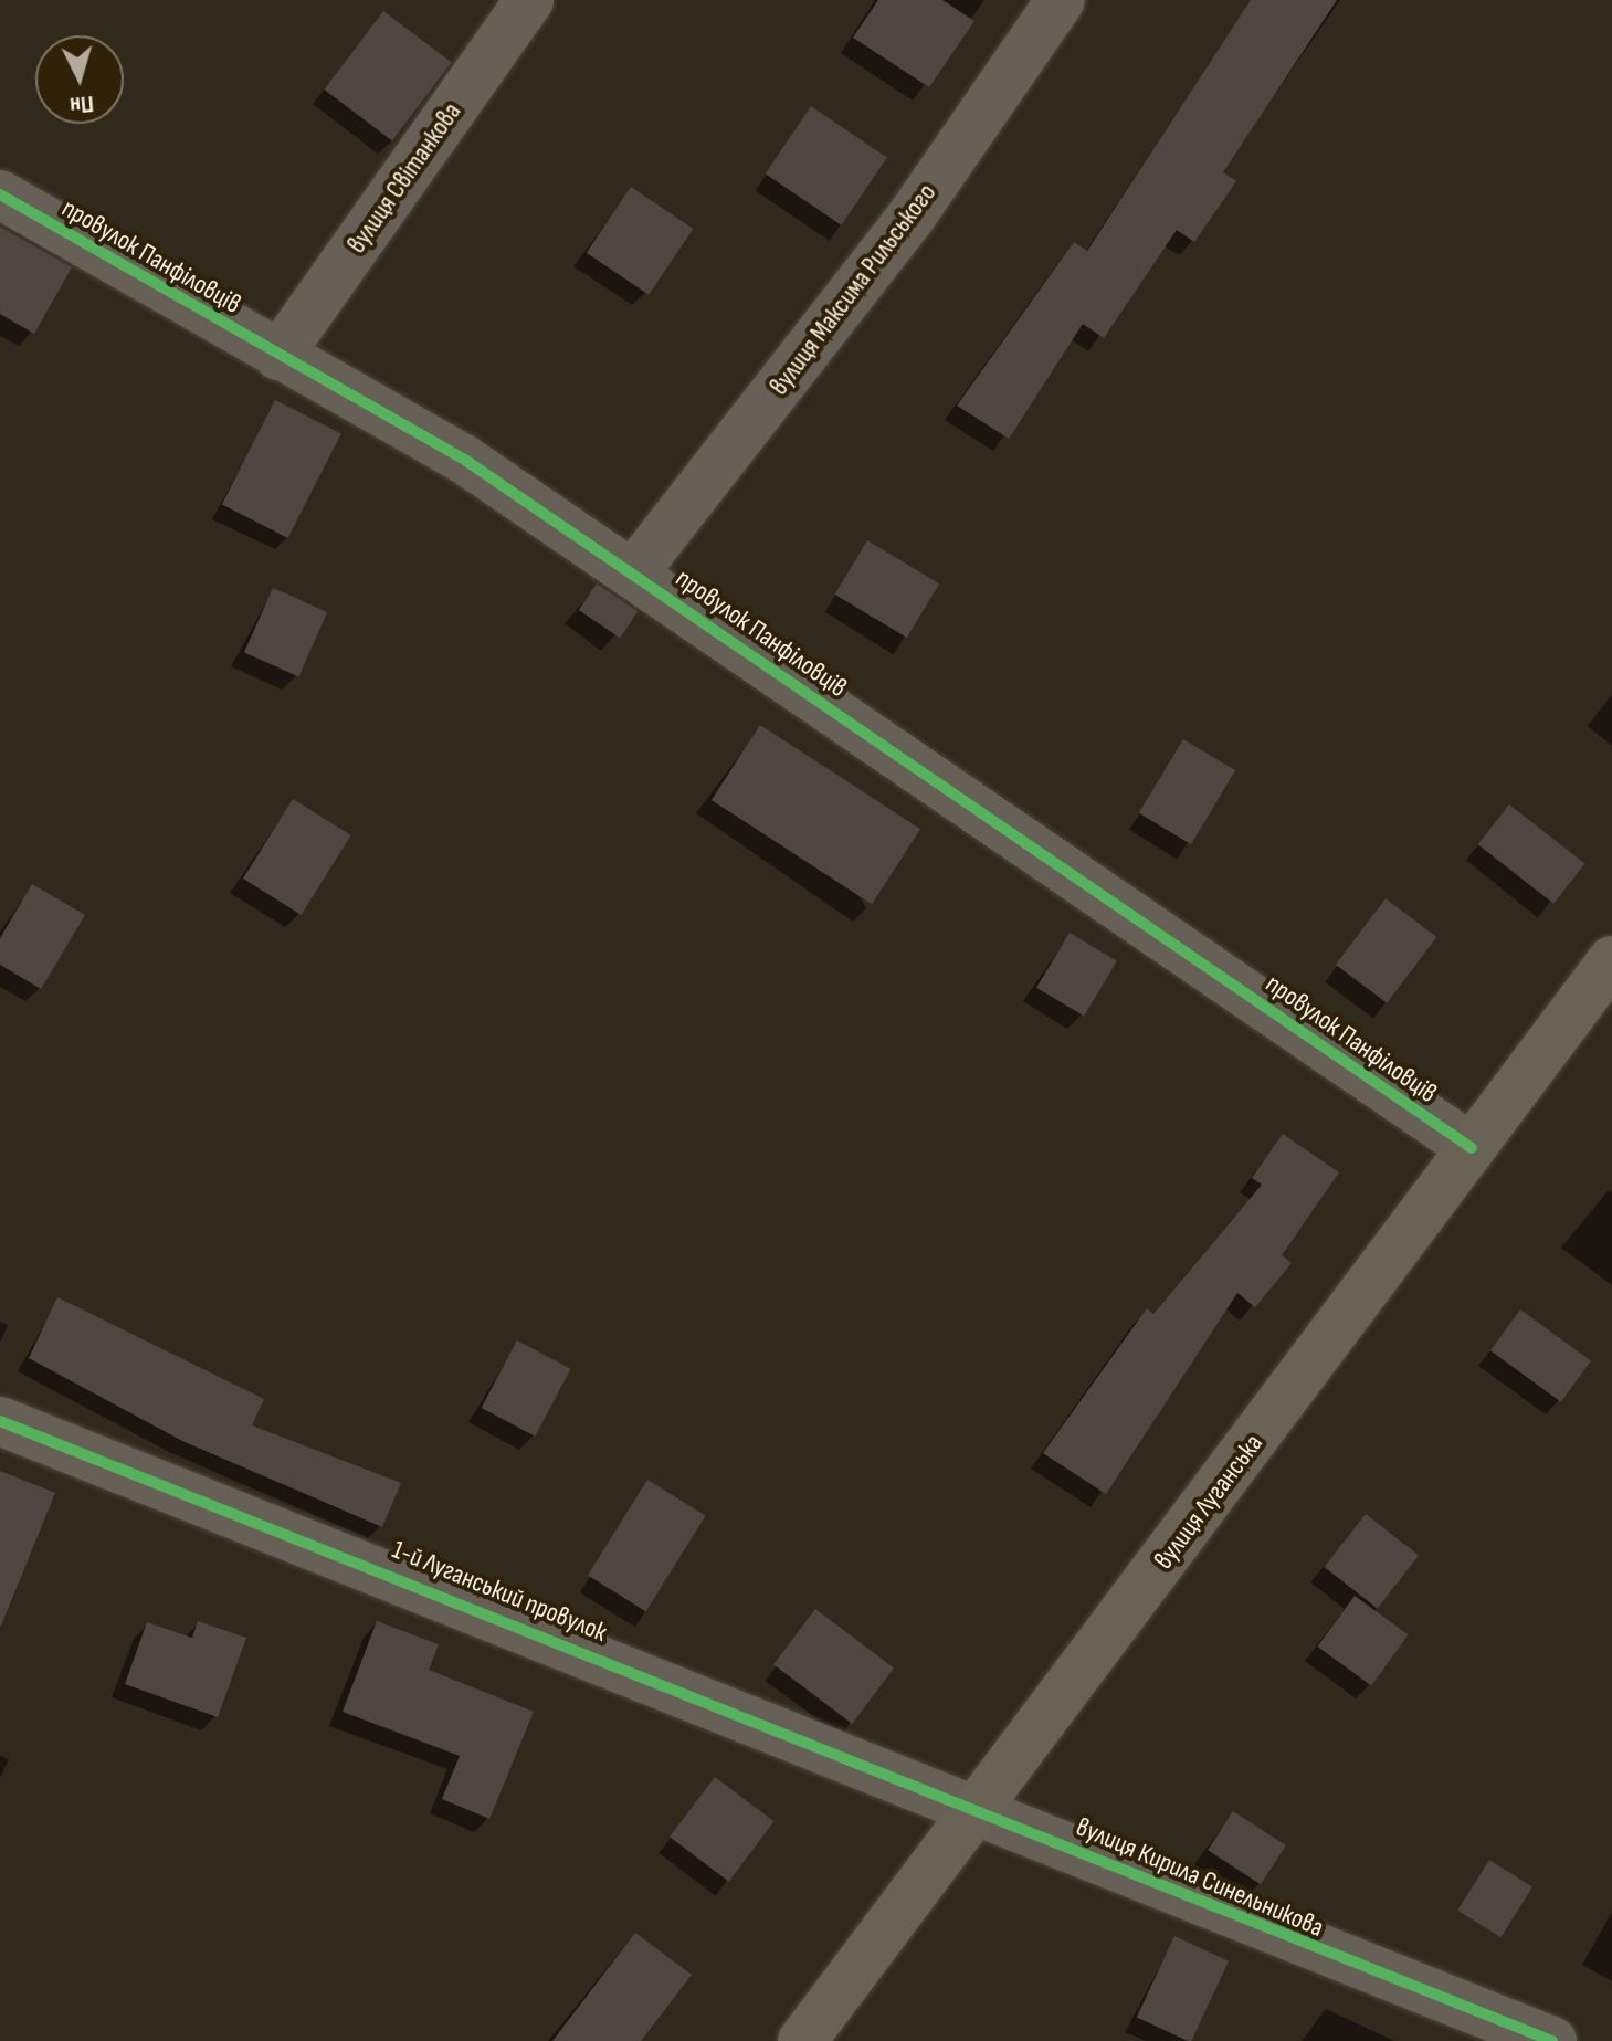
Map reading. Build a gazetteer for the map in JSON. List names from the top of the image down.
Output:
{
  "streets": {
    "main road": ["вулиця Луганська"],
    "street": [
      "вулиця Світанкова",
      "провулок Панфіловців",
      "вулиця Максима Рильського",
      "1-й Луганський провулок",
      "вулиця Кирила Синельникова"
    ]
  },
  "crossings": [
    ["вулиця Світанкова", "провулок Панфіловців"],
    ["провулок Панфіловців", "вулиця Максима Рильського"],
    ["провулок Панфіловців", "вулиця Луганська"],
    ["вулиця Луганська", "1-й Луганський провулок"],
    ["вулиця Луганська", "вулиця Кирила Синельникова"],
    ["1-й Луганський провулок", "вулиця Кирила Синельникова"]
  ],
  "north": "bottom"
}
